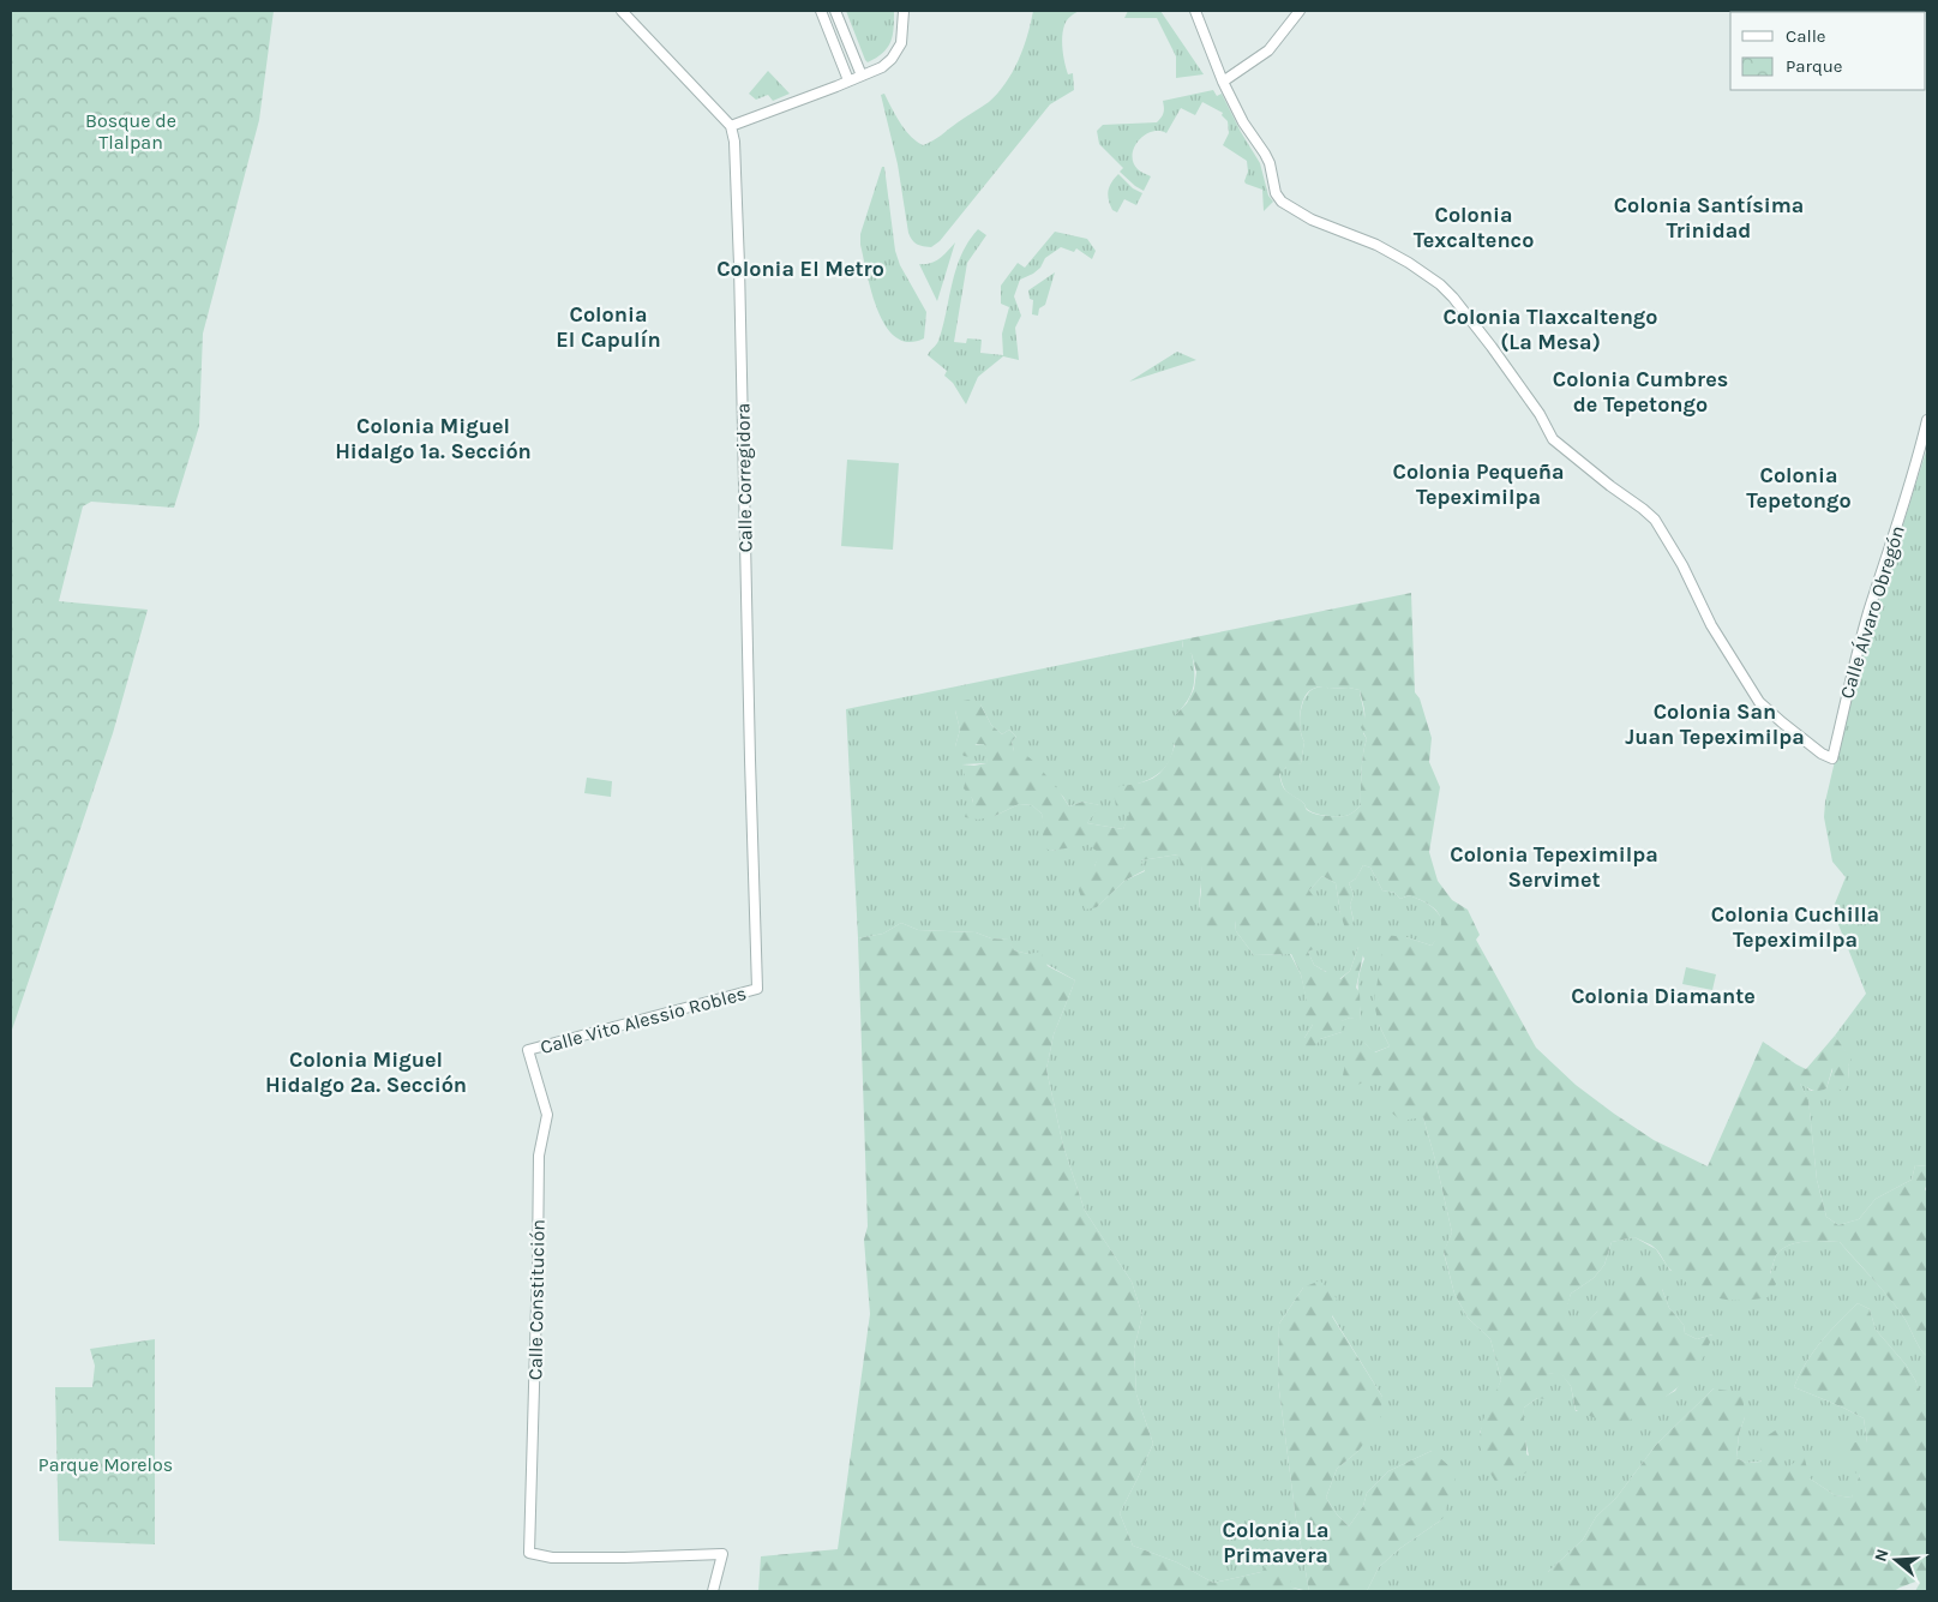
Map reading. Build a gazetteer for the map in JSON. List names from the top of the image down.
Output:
{
  "streets": {
    "street": [
      "Calle Corregidora",
      "Calle Álvaro Obregón",
      "Calle Vito Alessio Robles",
      "Calle Constitución"
    ]
  },
  "crossings": [
    ["Calle Corregidora", "Calle Vito Alessio Robles"],
    ["Calle Vito Alessio Robles", "Calle Constitución"]
  ],
  "districts": [
    "Colonia Santísima Trinidad",
    "Colonia Texcaltenco",
    "Colonia El Metro",
    "Colonia El Capulín",
    "Colonia Tlaxcaltengo (La Mesa)",
    "Colonia Cumbres de Tepetongo",
    "Colonia Miguel Hidalgo 1a. Sección",
    "Colonia Pequeña Tepeximilpa",
    "Colonia Tepetongo",
    "Colonia San Juan Tepeximilpa",
    "Colonia Tepeximilpa Servimet",
    "Colonia Cuchilla Tepeximilpa",
    "Colonia Diamante",
    "Colonia Miguel Hidalgo 2a. Sección",
    "Colonia La Primavera"
  ],
  "parks": ["Bosque de Tlalpan", "Parque Morelos"],
  "legend": ["Calle", "Parque"],
  "north": "left"
}
